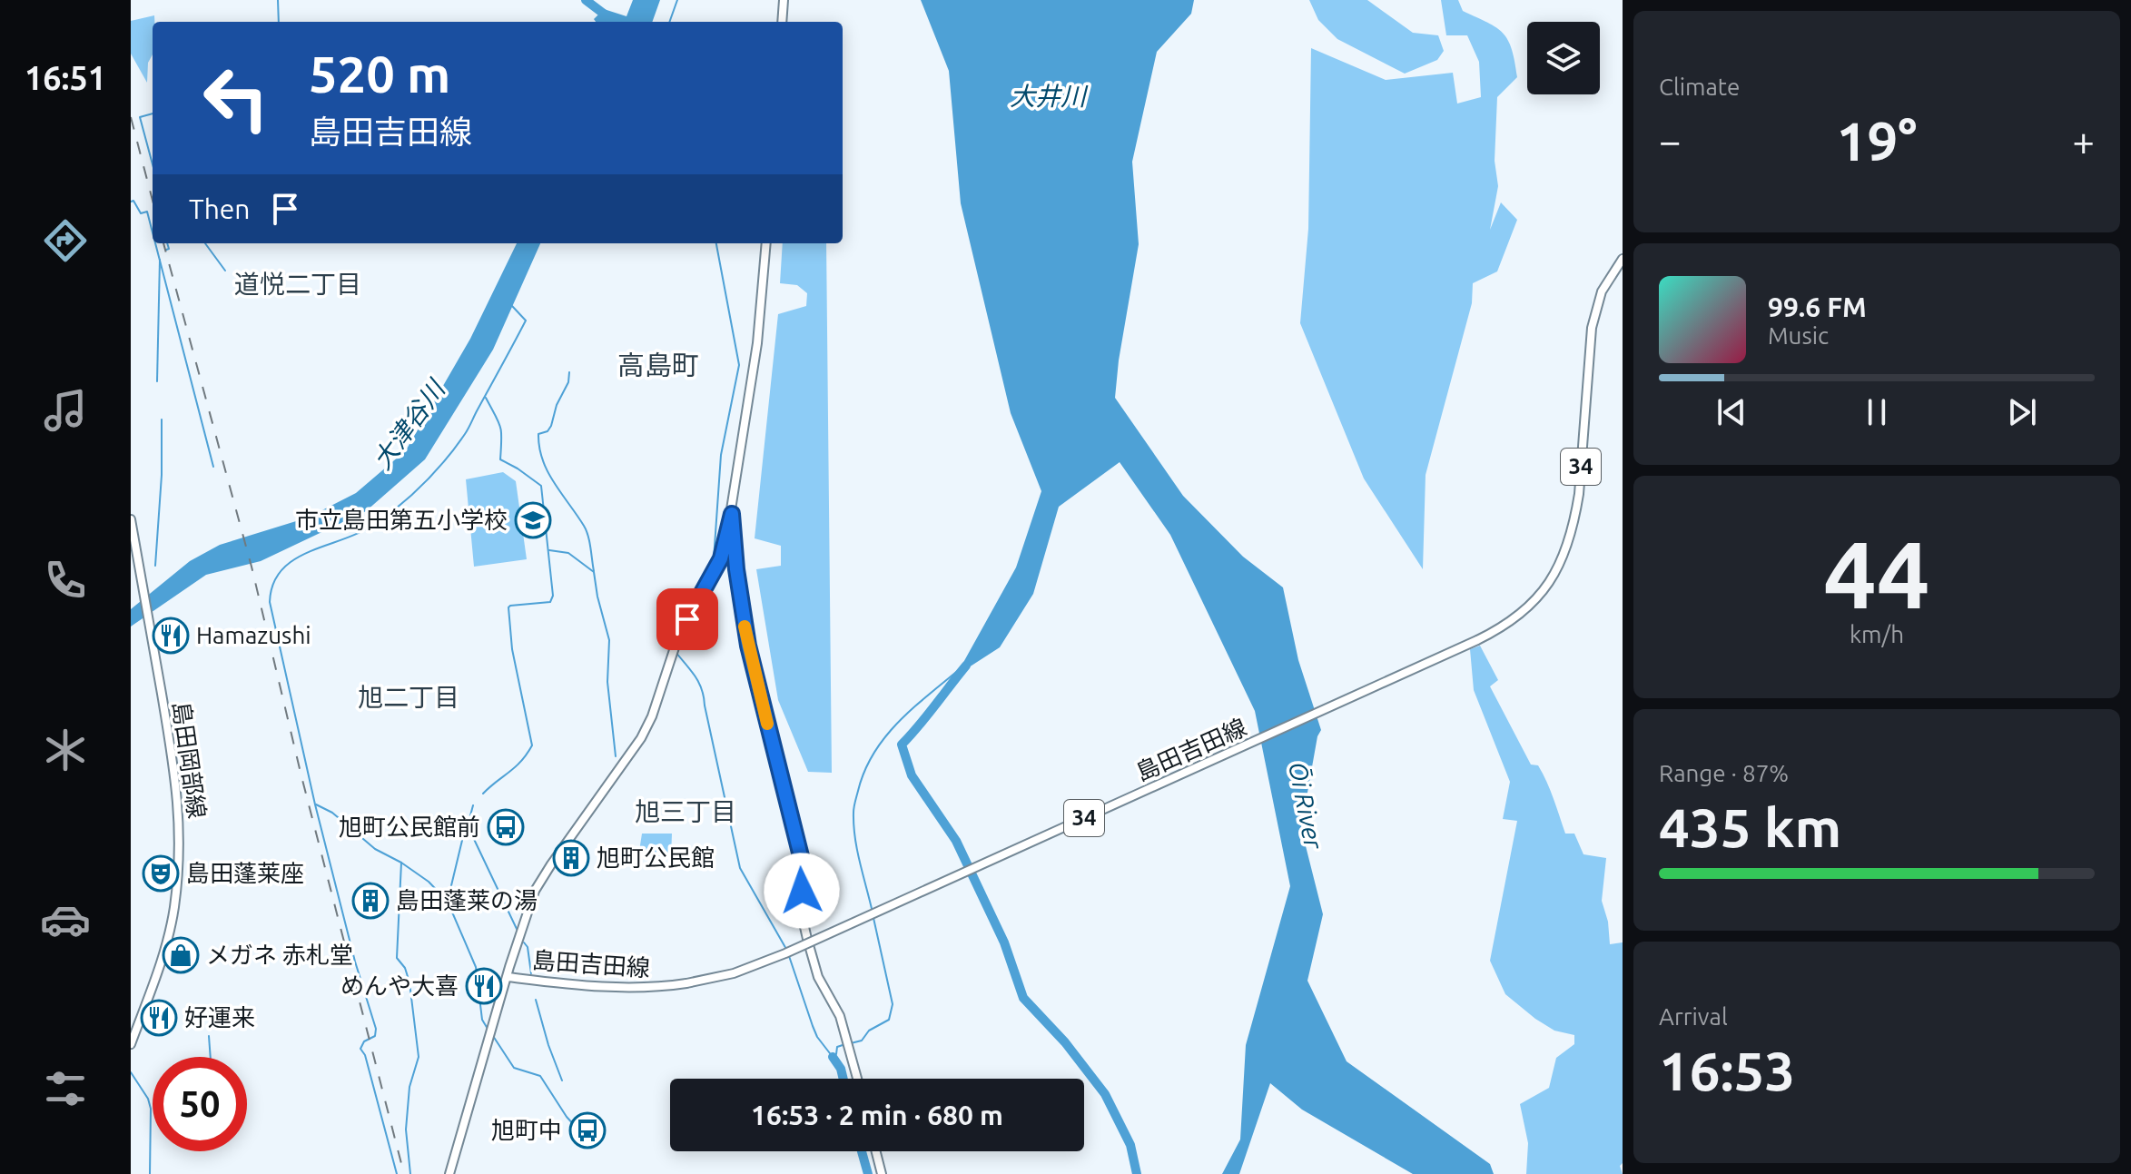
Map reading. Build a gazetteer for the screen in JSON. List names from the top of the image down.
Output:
{
  "streets": {
    "main road": ["34", "島田吉田線", "島田岡部線"]
  },
  "districts": [
    "道悦二丁目",
    "高島町",
    "旭二丁目",
    "旭三丁目"
  ],
  "water": ["大井川", "大津谷川", "Ōi River"],
  "places": {
    "school or university": ["市立島田第五小学校"],
    "restaurant": ["Hamazushi", "めんや大喜", "好運来"],
    "bus stop": ["旭町公民館前", "旭町中"],
    "building": ["旭町公民館", "島田蓬莱の湯"],
    "theatre": ["島田蓬莱座"],
    "shop": ["メガネ 赤札堂"]
  },
  "page": {
    "tabs": "16:51",
    "tile": [
      "Climate",
      ["44", "km/h"],
      ["Range · 87%", "435 km"],
      ["Arrival", "16:53"]
    ],
    "turn": ["520 m", "島田吉田線"],
    "heat": ["−", "19°", "+"],
    "then": "Then",
    "song": ["99.6 FM", "Music"],
    "limit": "50",
    "trip": "16:53 · 2 min · 680 m"
  }
}
